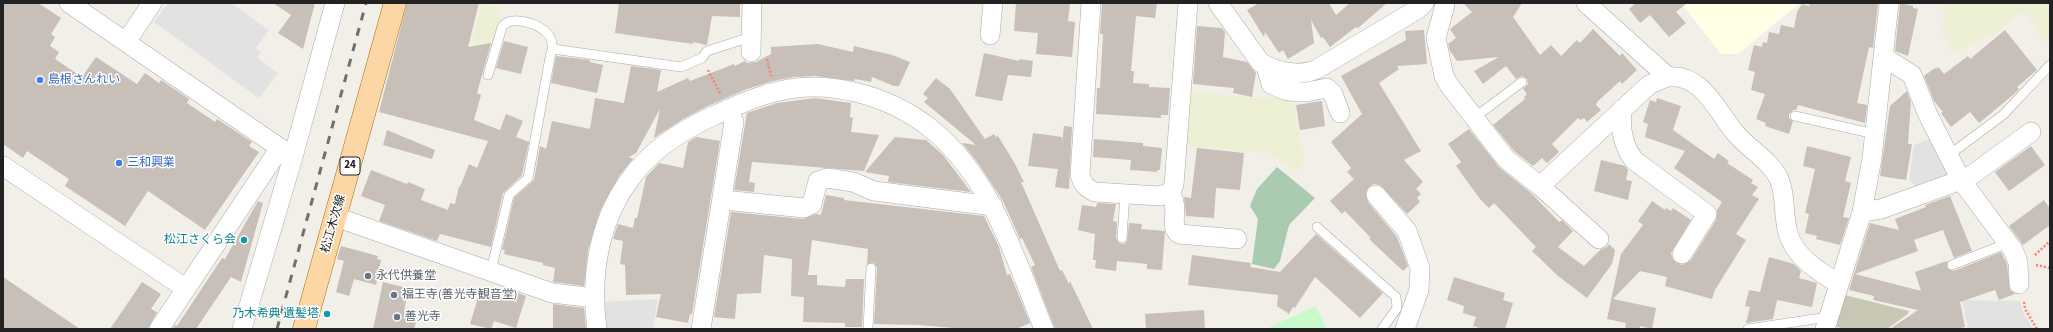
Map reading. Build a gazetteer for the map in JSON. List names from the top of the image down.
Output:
{
  "streets": {
    "main road": ["24", "松江木次線"]
  },
  "places": [
    "島根さんれい",
    "三和興業",
    "松江さくら会",
    "永代供養堂",
    "福王寺(善光寺観音堂)",
    "乃木希典 遺髪塔",
    "善光寺"
  ]
}
